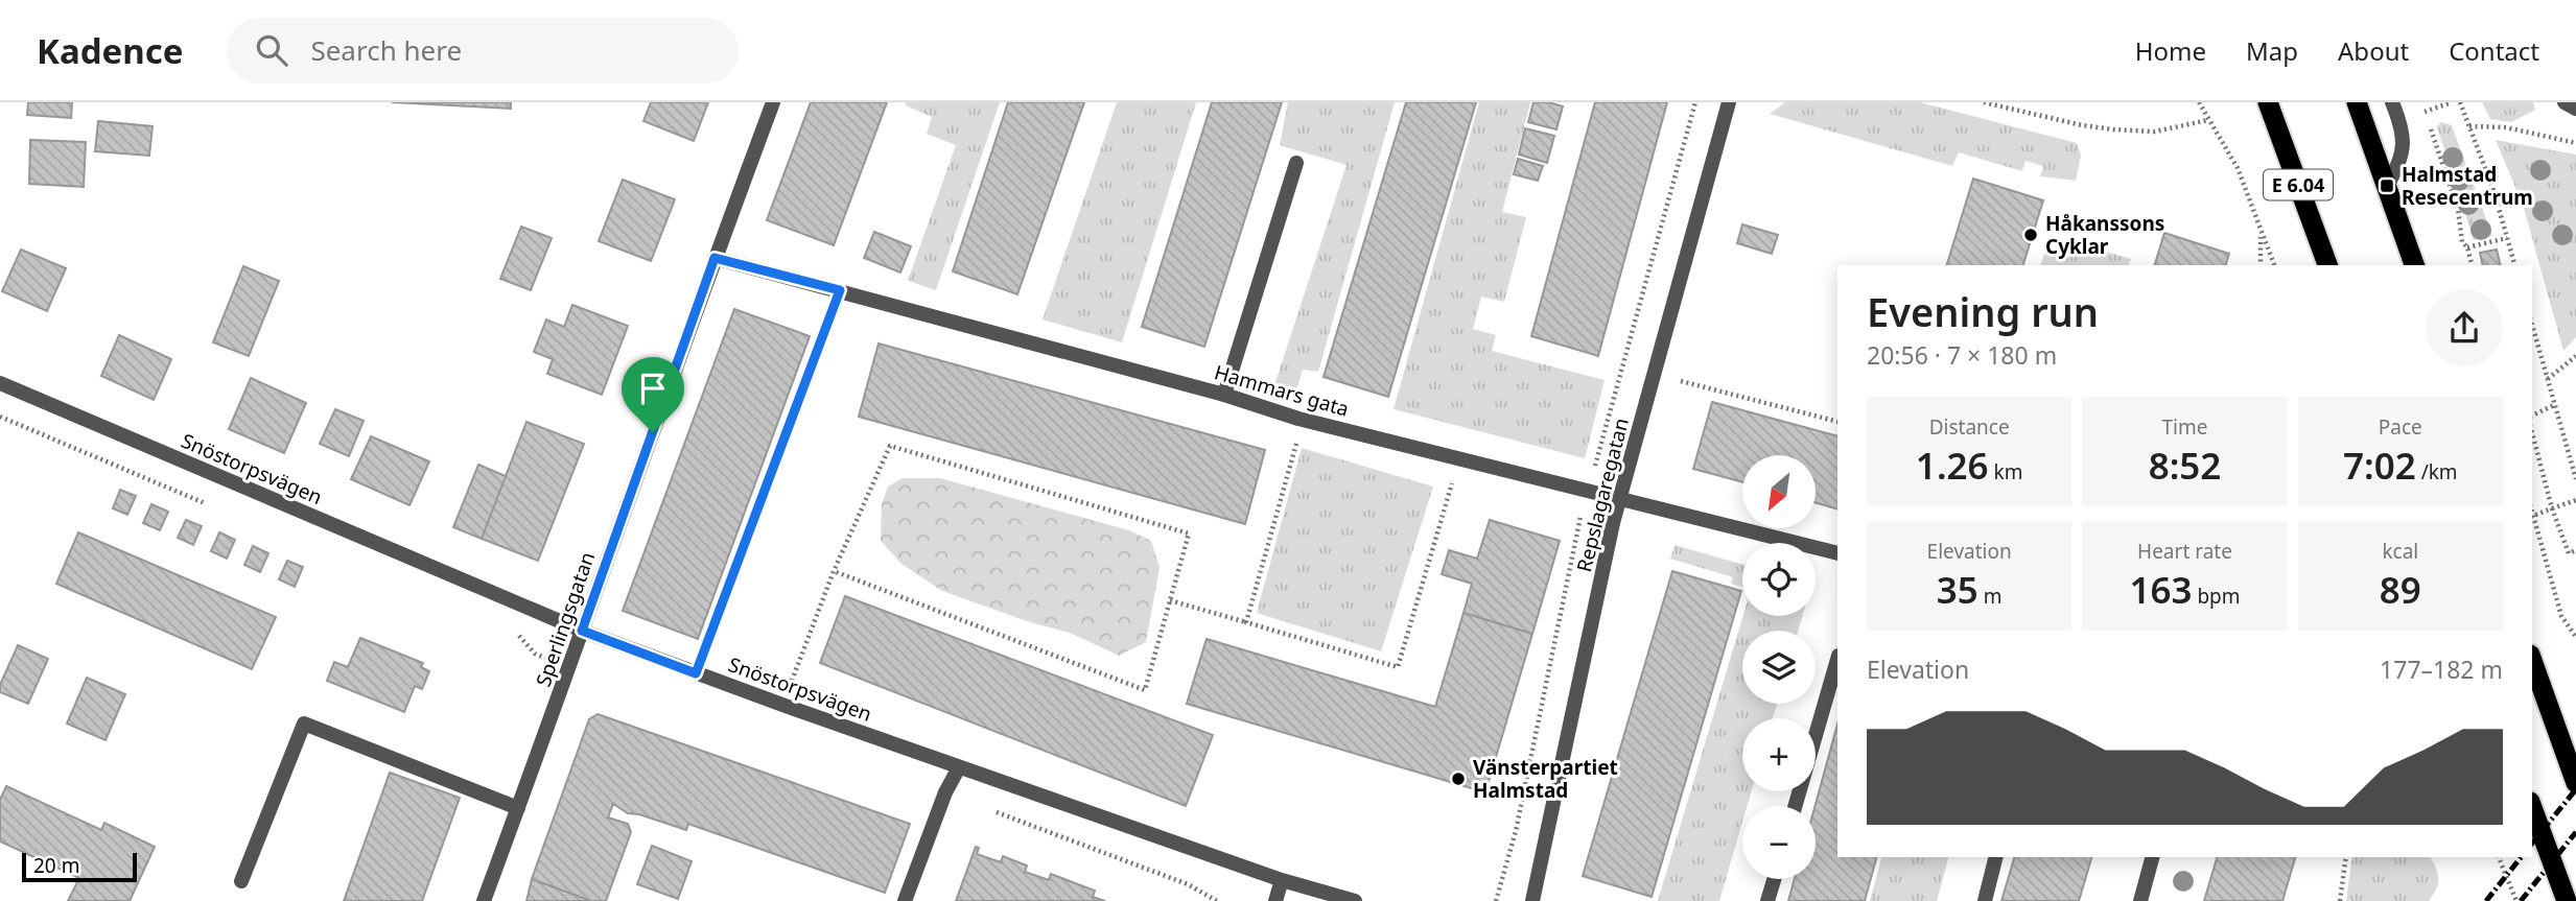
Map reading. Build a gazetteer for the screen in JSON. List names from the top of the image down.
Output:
{
  "streets": {
    "highway": ["E 6.04"],
    "street": [
      "Hammars gata",
      "Snöstorpsvägen",
      "Repslagaregatan",
      "Sperlingsgatan"
    ]
  },
  "crossings": [
    ["Hammars gata", "Repslagaregatan"],
    ["Hammars gata", "Sperlingsgatan"],
    ["Snöstorpsvägen", "Sperlingsgatan"]
  ],
  "places": {
    "transit": ["Halmstad Resecentrum"],
    "other": ["Håkanssons Cyklar", "Vänsterpartiet Halmstad"]
  },
  "scale_bar": "20 m",
  "north": "bottom left",
  "page": {
    "header": "Kadence",
    "search": "Search here",
    "nav": [
      "Home",
      "Map",
      "About",
      "Contact"
    ],
    "heading": ["Evening run", "20:56 · 7 × 180 m"],
    "stats": [
      ["Distance", "1.26 km"],
      ["Time", "8:52"],
      ["Pace", "7:02 /km"],
      ["Elevation", "35 m"],
      ["Heart rate", "163 bpm"],
      ["kcal", "89"]
    ],
    "map_buttons": ["+", "−"],
    "chart": ["Elevation", "177–182 m"],
    "scale": "20 m"
  }
}
